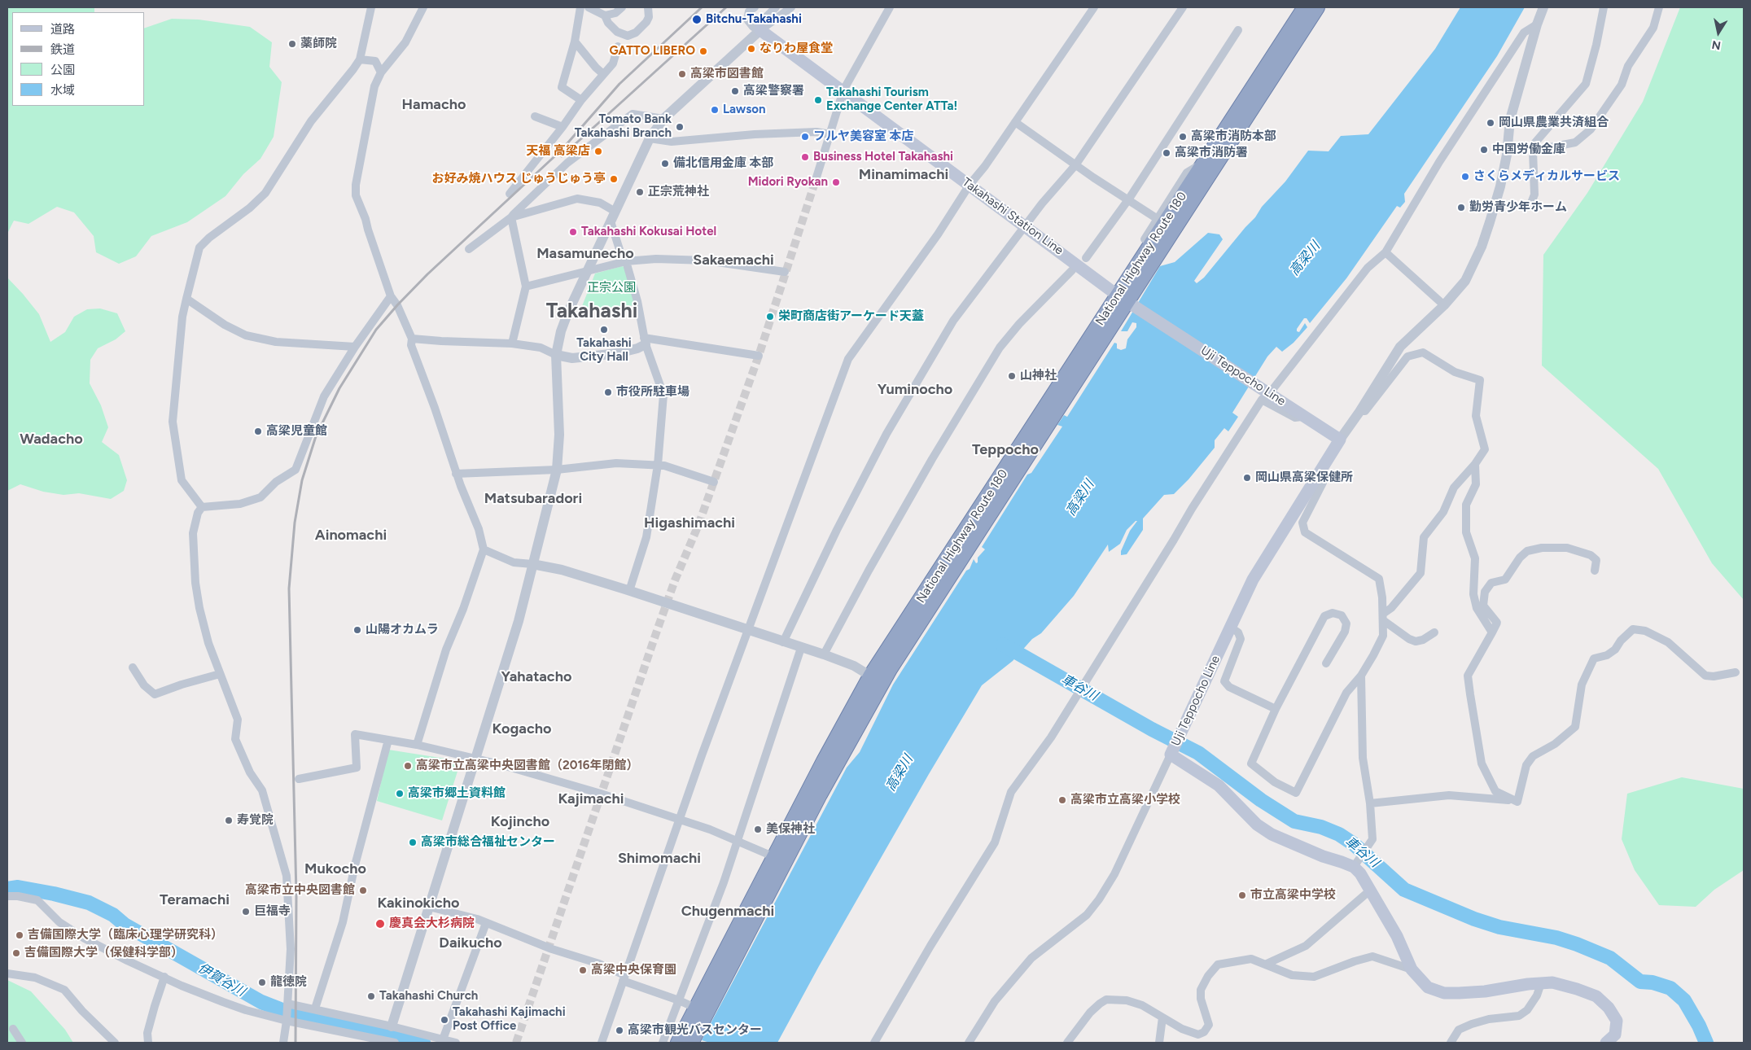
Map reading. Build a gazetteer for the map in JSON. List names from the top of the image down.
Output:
{
  "streets": {
    "highway": ["National Highway Route 180"],
    "main road": ["Takahashi Station Line", "Uji Teppocho Line"]
  },
  "crossings": [
    ["Takahashi Station Line", "National Highway Route 180"],
    ["Takahashi Station Line", "Uji Teppocho Line"],
    ["National Highway Route 180", "Uji Teppocho Line"]
  ],
  "districts": [
    "Hamacho",
    "Minamimachi",
    "Masamunecho",
    "Sakaemachi",
    "Takahashi",
    "Yuminocho",
    "Wadacho",
    "Teppocho",
    "Matsubaradori",
    "Higashimachi",
    "Ainomachi",
    "Yahatacho",
    "Kogacho",
    "Kajimachi",
    "Kojincho",
    "Shimomachi",
    "Mukocho",
    "Teramachi",
    "Kakinokicho",
    "Chugenmachi",
    "Daikucho"
  ],
  "water": ["高梁川", "車谷川", "伊賀谷川"],
  "parks": ["正宗公園"],
  "places": [
    "Bitchu-Takahashi",
    "薬師院",
    "なりわ屋食堂",
    "GATTO LIBERO",
    "高梁市図書館",
    "高梁警察署",
    "Takahashi Tourism Exchange Center ATTa!",
    "Lawson",
    "岡山県農業共済組合",
    "Tomato Bank Takahashi Branch",
    "フルヤ美容室 本店",
    "高梁市消防本部",
    "中国労働金庫",
    "天福 高梁店",
    "高梁市消防署",
    "Business Hotel Takahashi",
    "備北信用金庫 本部",
    "さくらメディカルサービス",
    "お好み焼ハウス じゅうじゅう亭",
    "Midori Ryokan",
    "正宗荒神社",
    "勤労青少年ホーム",
    "Takahashi Kokusai Hotel",
    "栄町商店街アーケード天蓋",
    "Takahashi City Hall",
    "山神社",
    "市役所駐車場",
    "高梁児童館",
    "岡山県高梁保健所",
    "山陽オカムラ",
    "高梁市立高梁中央図書館（2016年閉館）",
    "高梁市郷土資料館",
    "高梁市立高梁小学校",
    "寿覚院",
    "美保神社",
    "高梁市総合福祉センター",
    "高梁市立中央図書館",
    "市立高梁中学校",
    "巨福寺",
    "慶真会大杉病院",
    "吉備国際大学（臨床心理学研究科）",
    "吉備国際大学（保健科学部）",
    "高梁中央保育園",
    "龍徳院",
    "Takahashi Church",
    "Takahashi Kajimachi Post Office",
    "高梁市観光バスセンター"
  ],
  "legend": [
    "道路",
    "鉄道",
    "公園",
    "水域"
  ],
  "north": "bottom"
}
